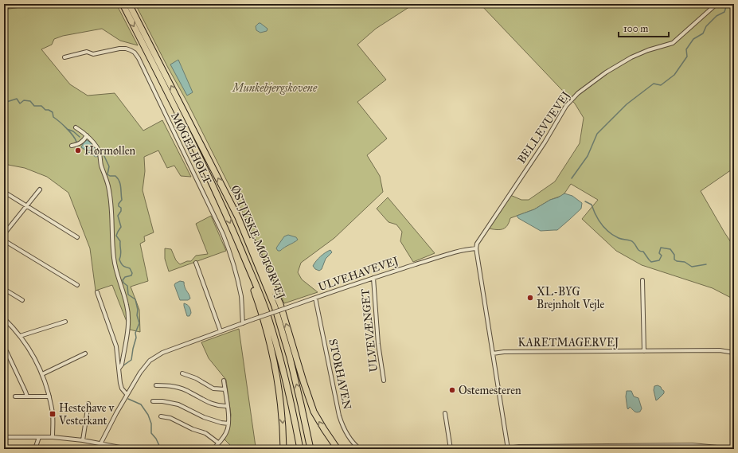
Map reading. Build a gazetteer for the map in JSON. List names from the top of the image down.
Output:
{
  "streets": {
    "highway": ["ØSTJYSKE MOTORVEJ"],
    "street": [
      "BELLEVUEVEJ",
      "MØGELHOLT",
      "ULVEHAVEVEJ",
      "ULVEVÆNGET",
      "KARETMAGERVEJ",
      "STORHAVEN"
    ]
  },
  "crossings": [
    ["BELLEVUEVEJ", "ULVEHAVEVEJ"],
    ["MØGELHOLT", "ULVEHAVEVEJ"],
    ["ULVEHAVEVEJ", "ULVEVÆNGET"],
    ["ULVEHAVEVEJ", "STORHAVEN"]
  ],
  "parks": ["Munkebjergskovene"],
  "places": {
    "other": ["Hørmøllen", "XL-BYG Brejnholt Vejle", "Ostemesteren"],
    "transit": ["Hestehave v Vesterkant"]
  },
  "scale_bar": "100 m"
}
